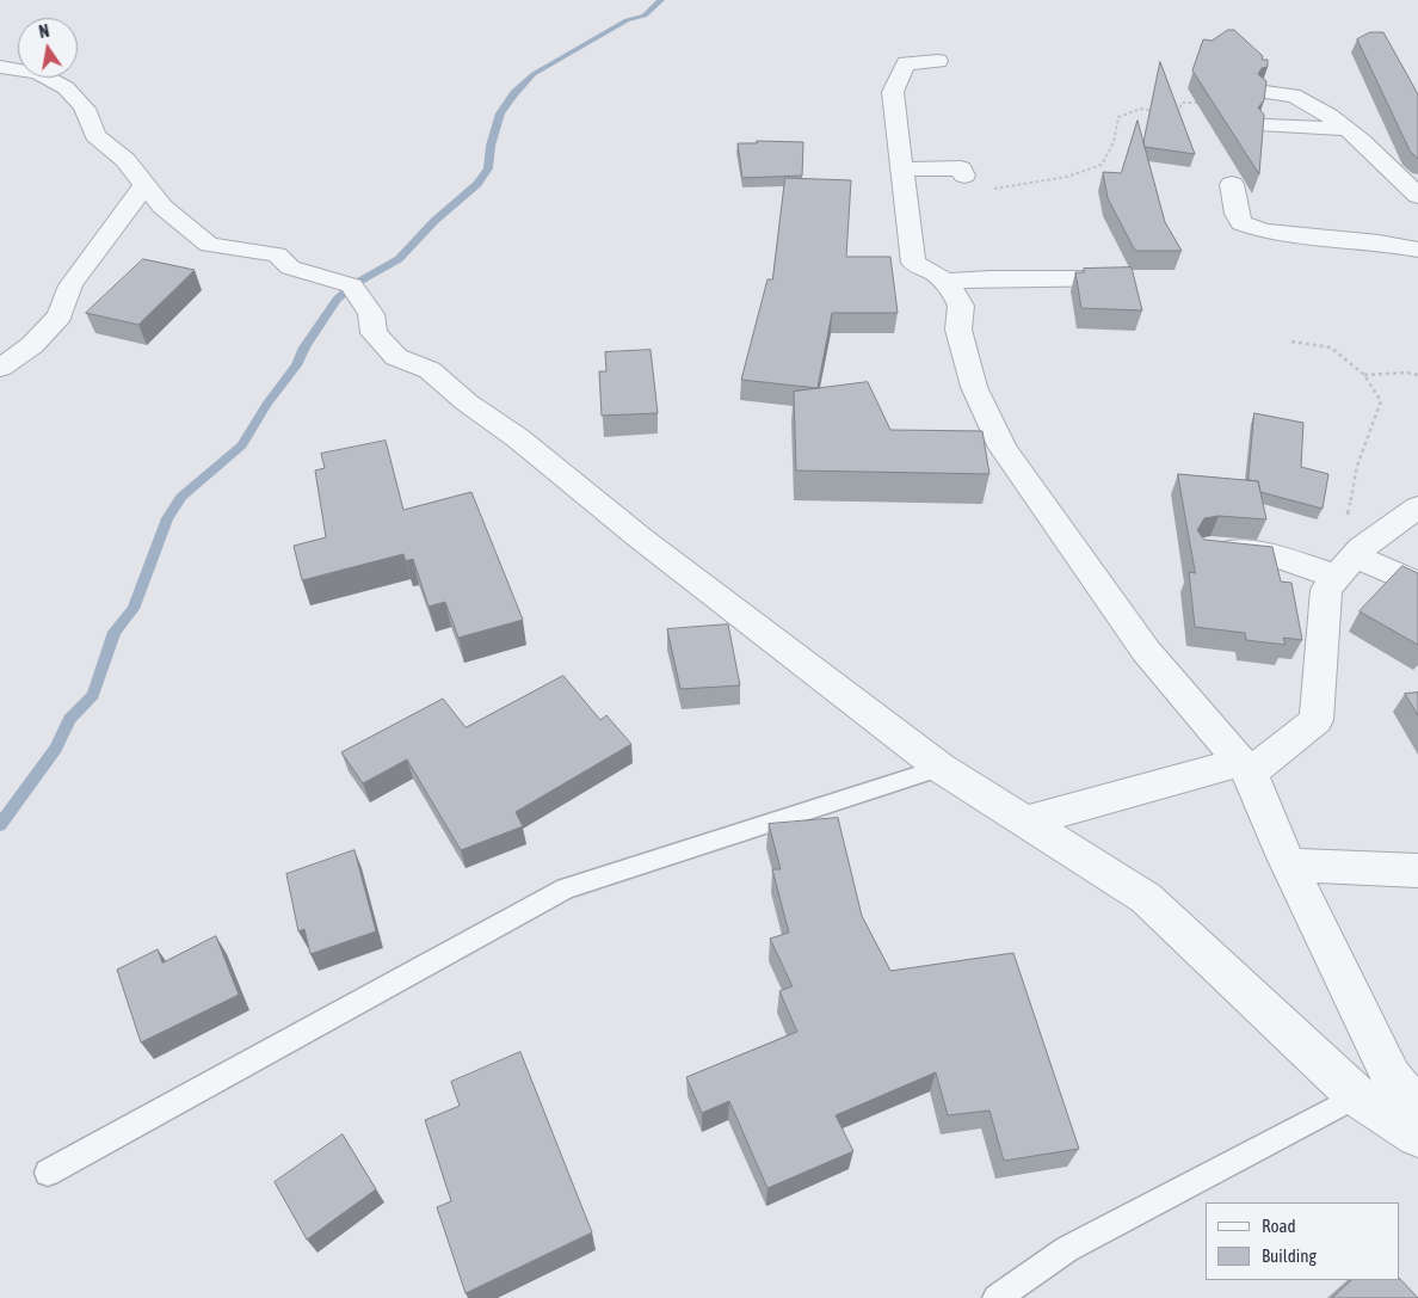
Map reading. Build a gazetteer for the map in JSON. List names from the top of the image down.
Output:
{
  "legend": ["Road", "Building"],
  "north": "top"
}
